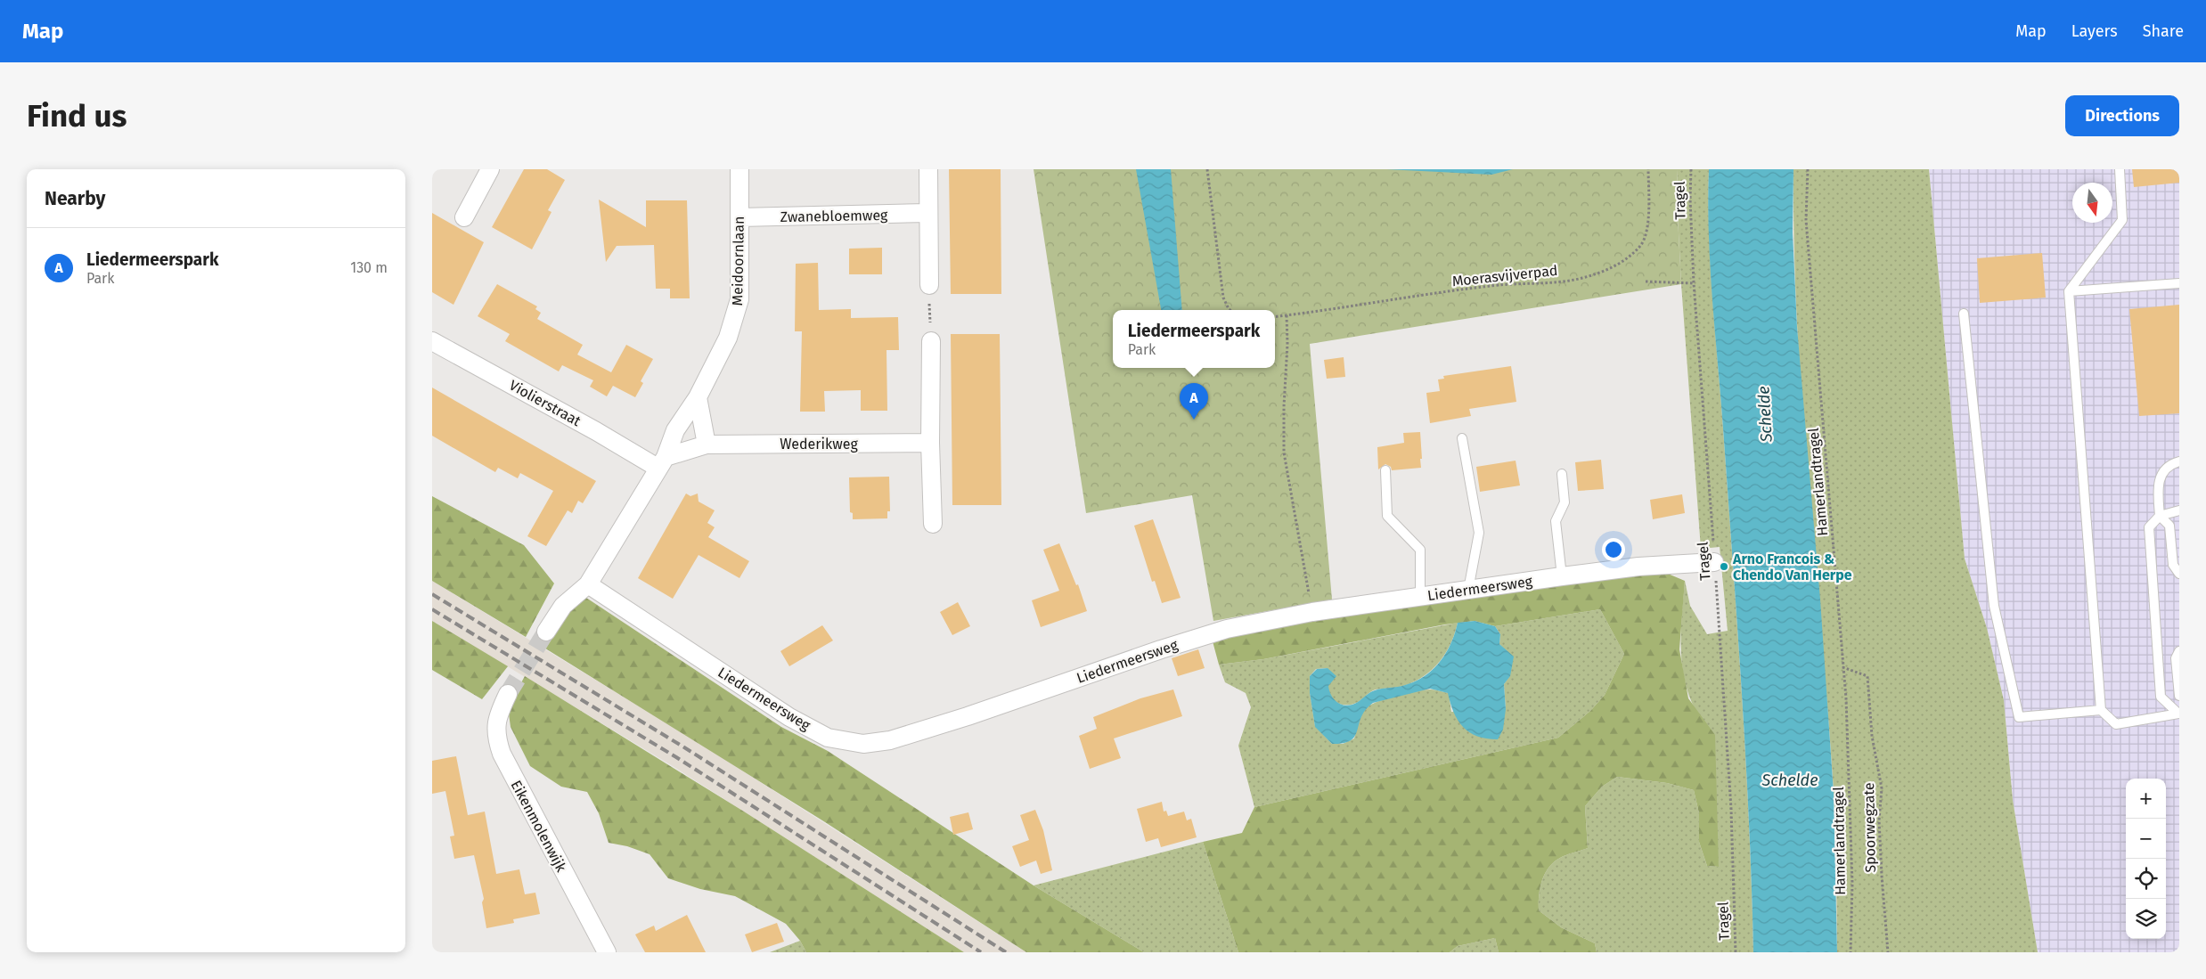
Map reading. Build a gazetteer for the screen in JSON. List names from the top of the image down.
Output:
{
  "streets": {
    "street": [
      "Zwanebloemweg",
      "Meidoornlaan",
      "Violierstraat",
      "Wederikweg",
      "Liedermeersweg",
      "Eikenmolenwijk"
    ],
    "path": [
      "Tragel",
      "Moerasvijverpad",
      "Hamerlandtragel",
      "Spoorwegzate"
    ]
  },
  "crossings": [
    ["Tragel", "Liedermeersweg"],
    ["Zwanebloemweg", "Meidoornlaan"],
    ["Meidoornlaan", "Violierstraat"],
    ["Meidoornlaan", "Liedermeersweg"],
    ["Hamerlandtragel", "Spoorwegzate"]
  ],
  "water": ["Schelde"],
  "places": ["Arno Francois & Chendo Van Herpe"],
  "north": "bottom",
  "page": {
    "header": "Map",
    "nav": ["Map", "Layers", "Share"],
    "buttons": "Directions",
    "title": "Find us",
    "heading": "Nearby",
    "list": [
      {
        "mark": "A",
        "name": "Liedermeerspark",
        "note": "Park",
        "value": "130 m"
      }
    ],
    "popup": ["Liedermeerspark", "Park"],
    "pins": "A",
    "map_buttons": ["+", "−"]
  }
}
